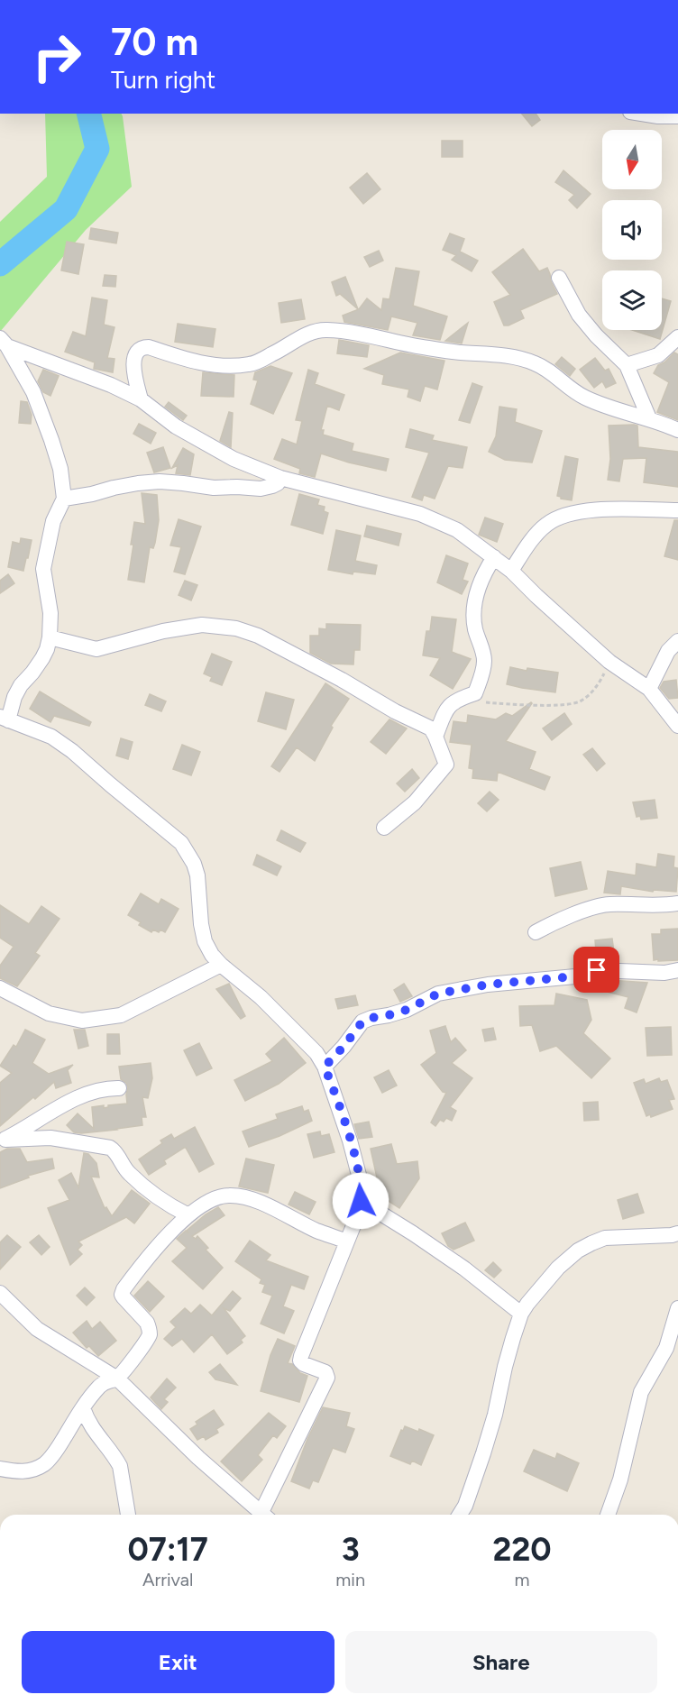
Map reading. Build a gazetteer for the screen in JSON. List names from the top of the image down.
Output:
{
  "north": "bottom",
  "page": {
    "turn": ["70 m", "Turn right"],
    "eta": [
      "07:17",
      "Arrival",
      "3",
      "min",
      "220",
      "m"
    ],
    "buttons": ["Exit", "Share"]
  }
}
